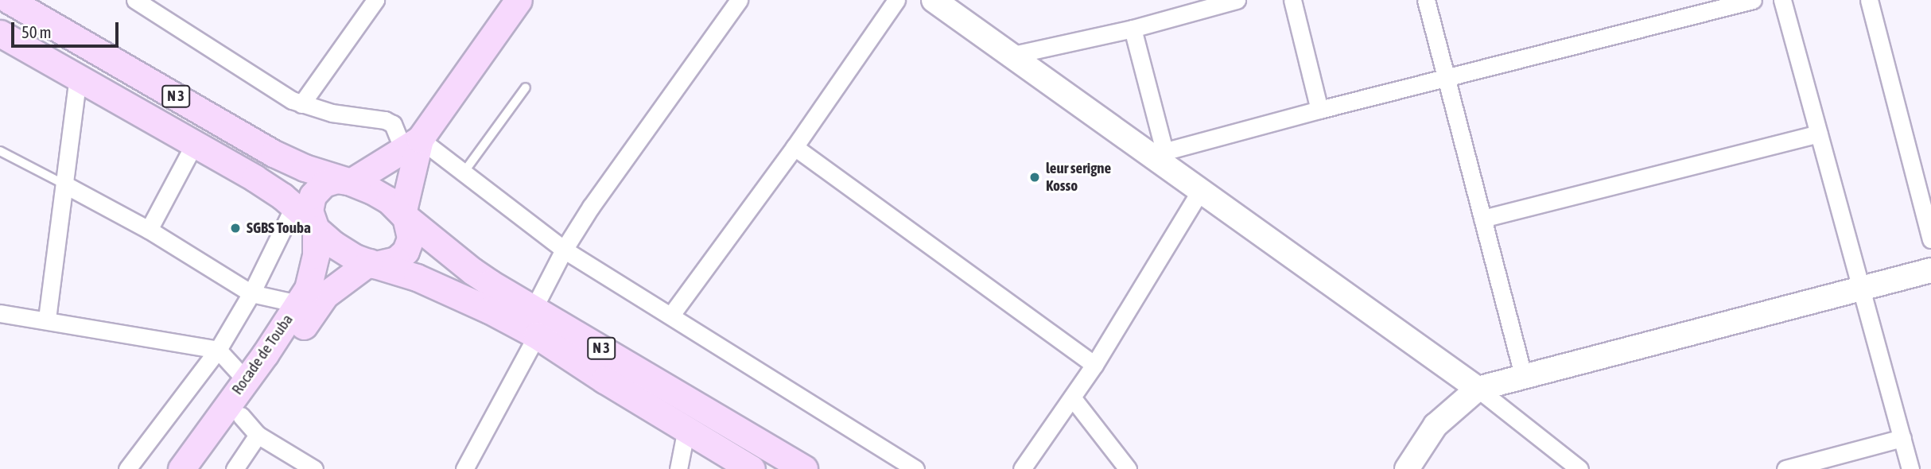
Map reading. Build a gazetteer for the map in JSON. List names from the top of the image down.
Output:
{
  "streets": {
    "main road": ["N 3", "Rocade de Touba"]
  },
  "crossings": [
    ["N 3", "Rocade de Touba"]
  ],
  "places": ["leur serigne Kosso", "SGBS Touba"],
  "scale_bar": "50 m"
}
